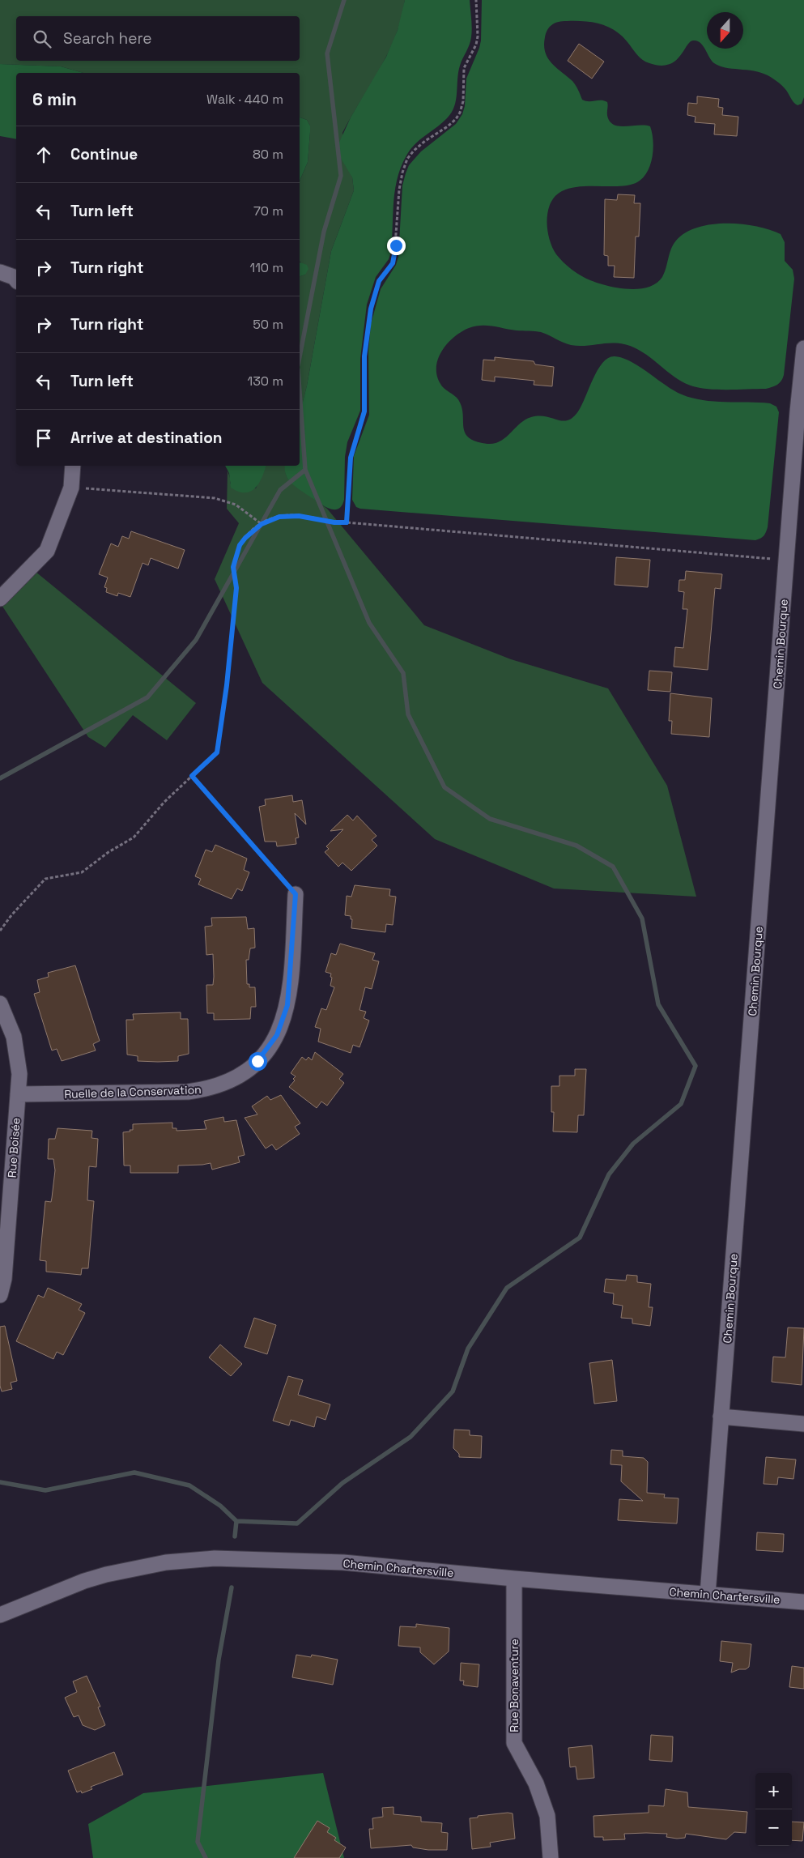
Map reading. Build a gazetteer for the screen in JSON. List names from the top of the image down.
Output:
{
  "streets": {
    "street": [
      "Chemin Bourque",
      "Ruelle de la Conservation",
      "Rue Boisée",
      "Chemin Chartersville",
      "Rue Bonaventure"
    ]
  },
  "crossings": [
    ["Chemin Bourque", "Chemin Chartersville"],
    ["Ruelle de la Conservation", "Rue Boisée"],
    ["Chemin Chartersville", "Rue Bonaventure"]
  ],
  "north": "bottom",
  "page": {
    "search": "Search here",
    "heading": ["6 min", "Walk · 440 m"],
    "list": [
      ["Continue", "80 m"],
      ["Turn left", "70 m"],
      ["Turn right", "110 m"],
      ["Turn right", "50 m"],
      ["Turn left", "130 m"],
      "Arrive at destination"
    ],
    "map_buttons": ["+", "−"]
  }
}
